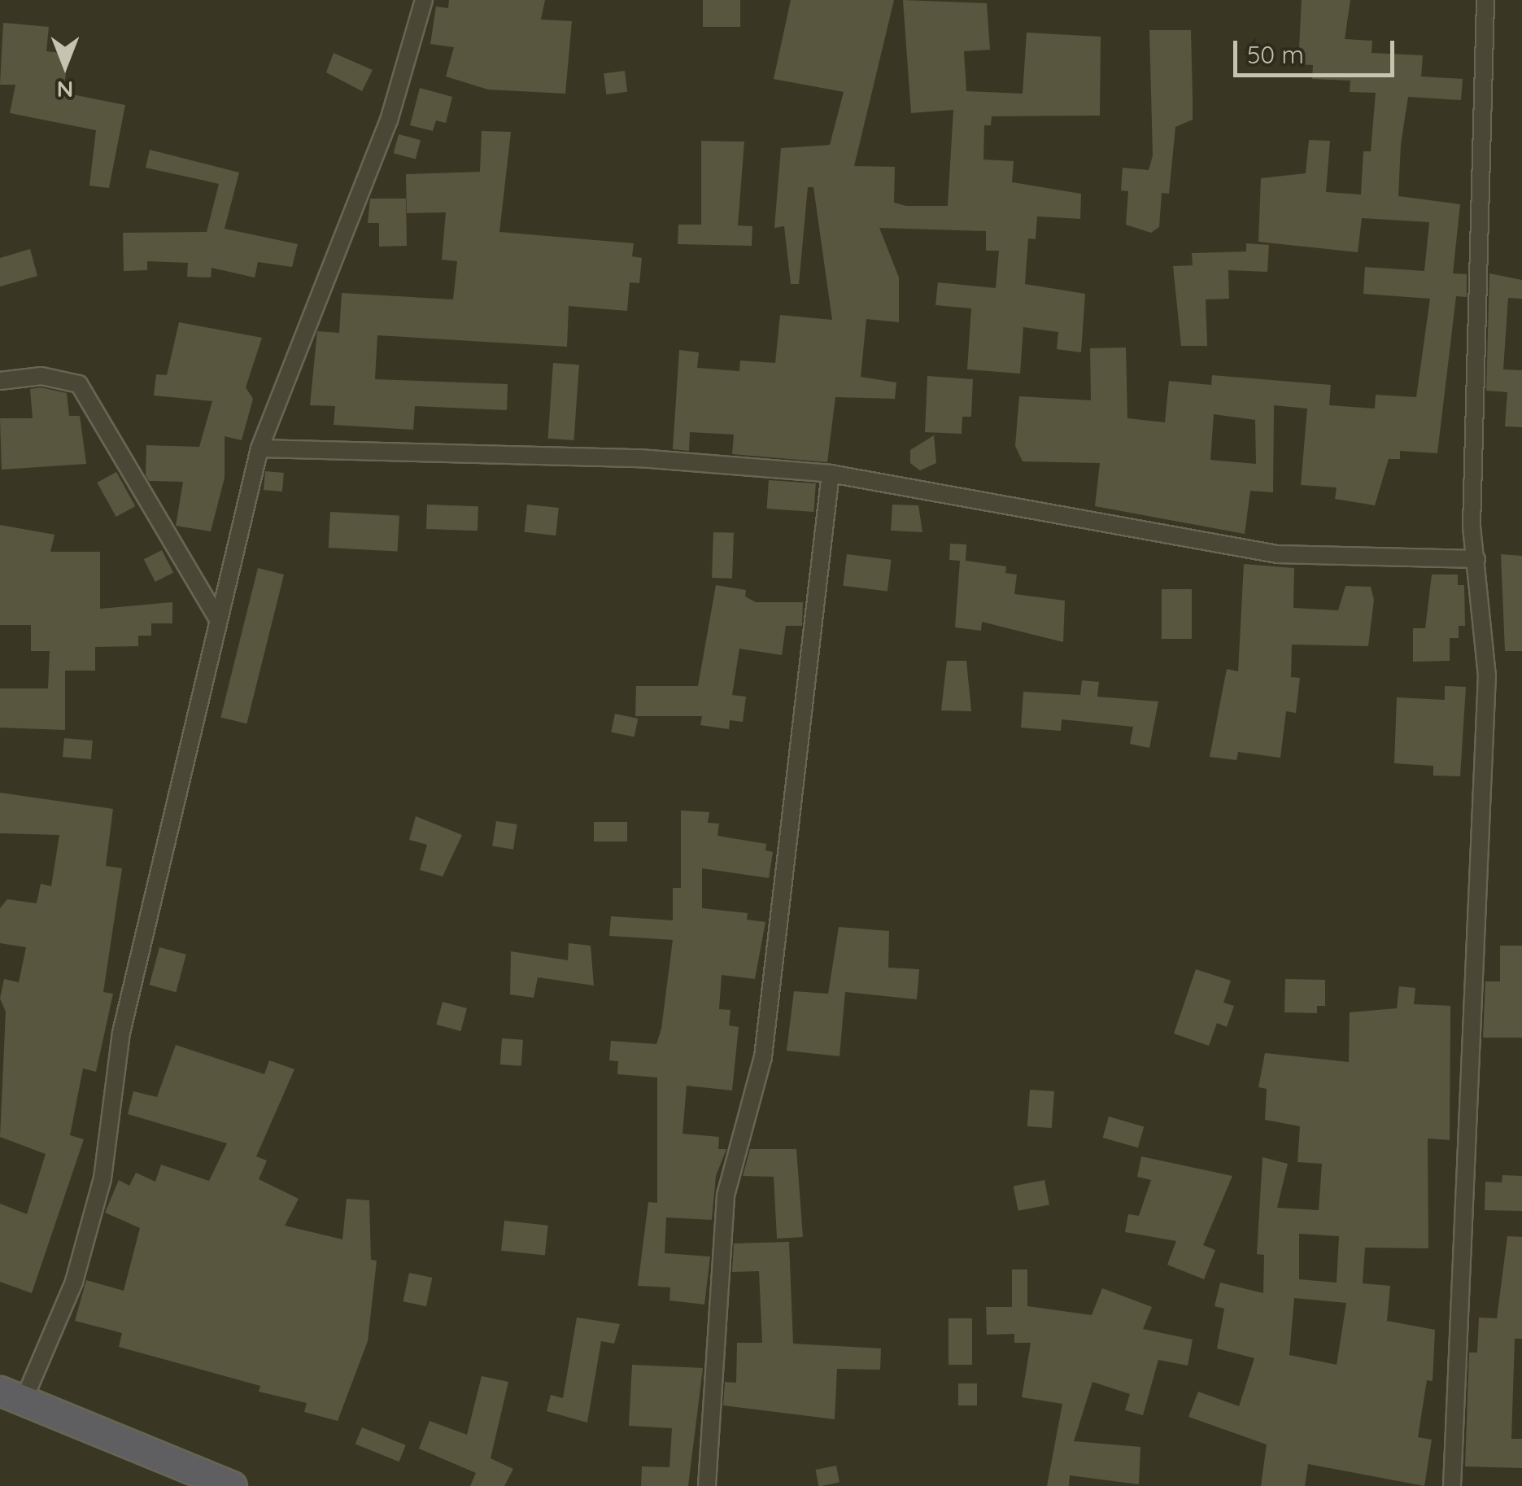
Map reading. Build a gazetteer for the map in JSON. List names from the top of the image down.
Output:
{
  "scale_bar": "50 m",
  "north": "bottom"
}
